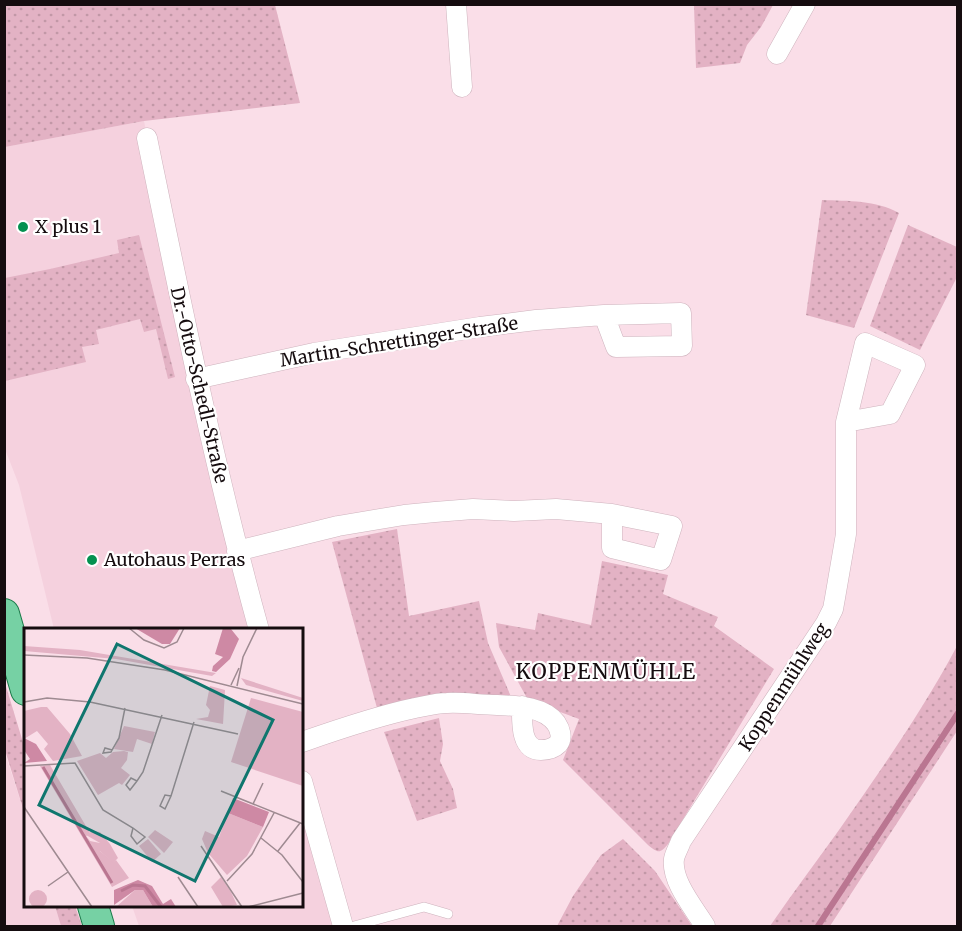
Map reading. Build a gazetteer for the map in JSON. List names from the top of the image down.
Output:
{
  "streets": {
    "street": ["Martin-Schrettinger-Straße", "Dr.-Otto-Schedl-Straße", "Koppenmühlweg"]
  },
  "crossings": [
    ["Martin-Schrettinger-Straße", "Dr.-Otto-Schedl-Straße"]
  ],
  "districts": ["KOPPENMÜHLE"],
  "places": ["X plus 1", "Autohaus Perras"]
}
